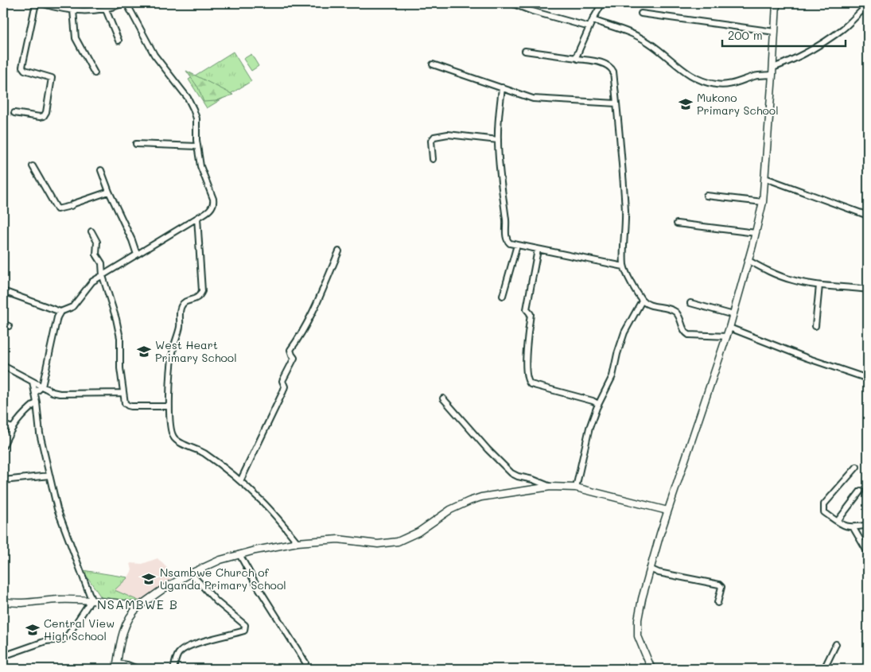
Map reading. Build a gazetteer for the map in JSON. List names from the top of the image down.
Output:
{
  "districts": ["NSAMBWE B"],
  "places": {
    "school or university": [
      "Mukono Primary School",
      "West Heart Primary School",
      "Nsambwe Church of Uganda Primary School",
      "Central View High School"
    ]
  },
  "scale_bar": "200 m"
}
